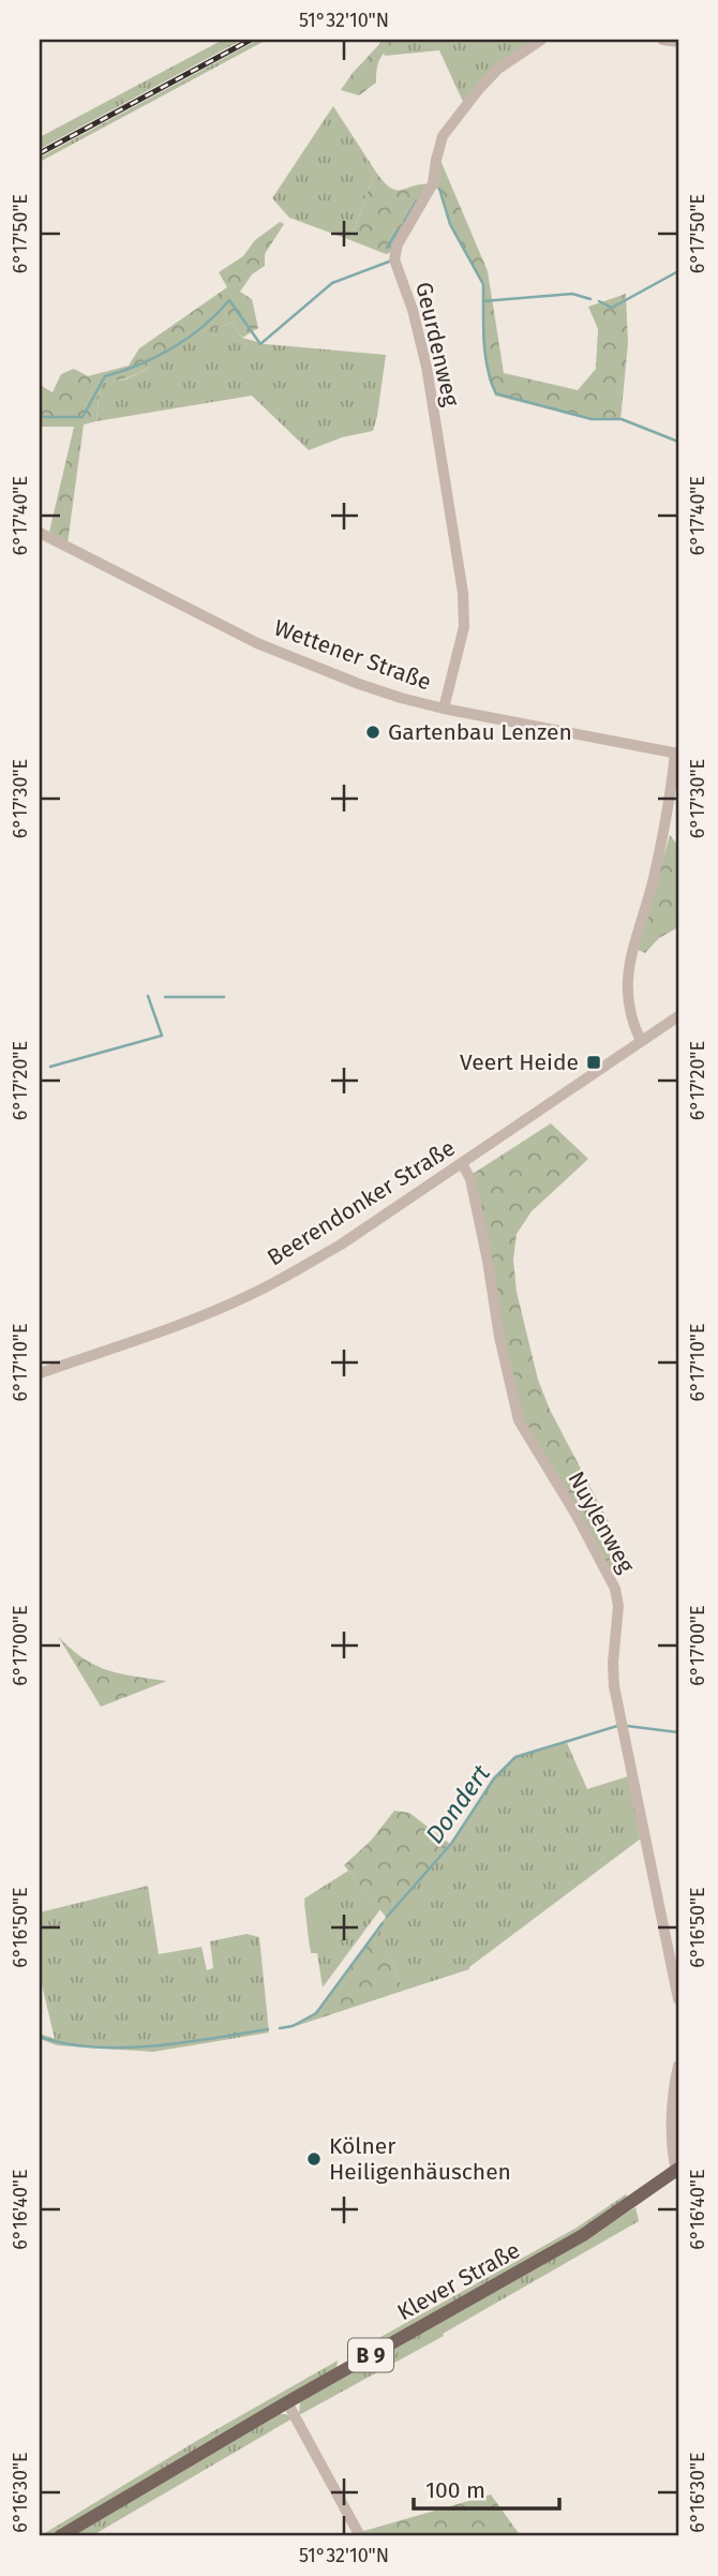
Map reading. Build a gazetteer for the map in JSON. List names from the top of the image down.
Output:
{
  "streets": {
    "main road": ["Klever Straße", "B 9"],
    "street": [
      "Geurdenweg",
      "Wettener Straße",
      "Beerendonker Straße",
      "Nuylenweg"
    ]
  },
  "crossings": [
    ["Geurdenweg", "Wettener Straße"],
    ["Beerendonker Straße", "Nuylenweg"]
  ],
  "water": ["Dondert"],
  "places": {
    "other": ["Gartenbau Lenzen", "Kölner Heiligenhäuschen"],
    "transit": ["Veert Heide"]
  },
  "scale_bar": "100 m",
  "coordinates": [
    "51°32'10\"N",
    "6°17'50\"E",
    "6°17'40\"E",
    "6°17'30\"E",
    "6°17'20\"E",
    "6°17'10\"E",
    "6°17'00\"E",
    "6°16'50\"E",
    "6°16'40\"E",
    "6°16'30\"E"
  ]
}
